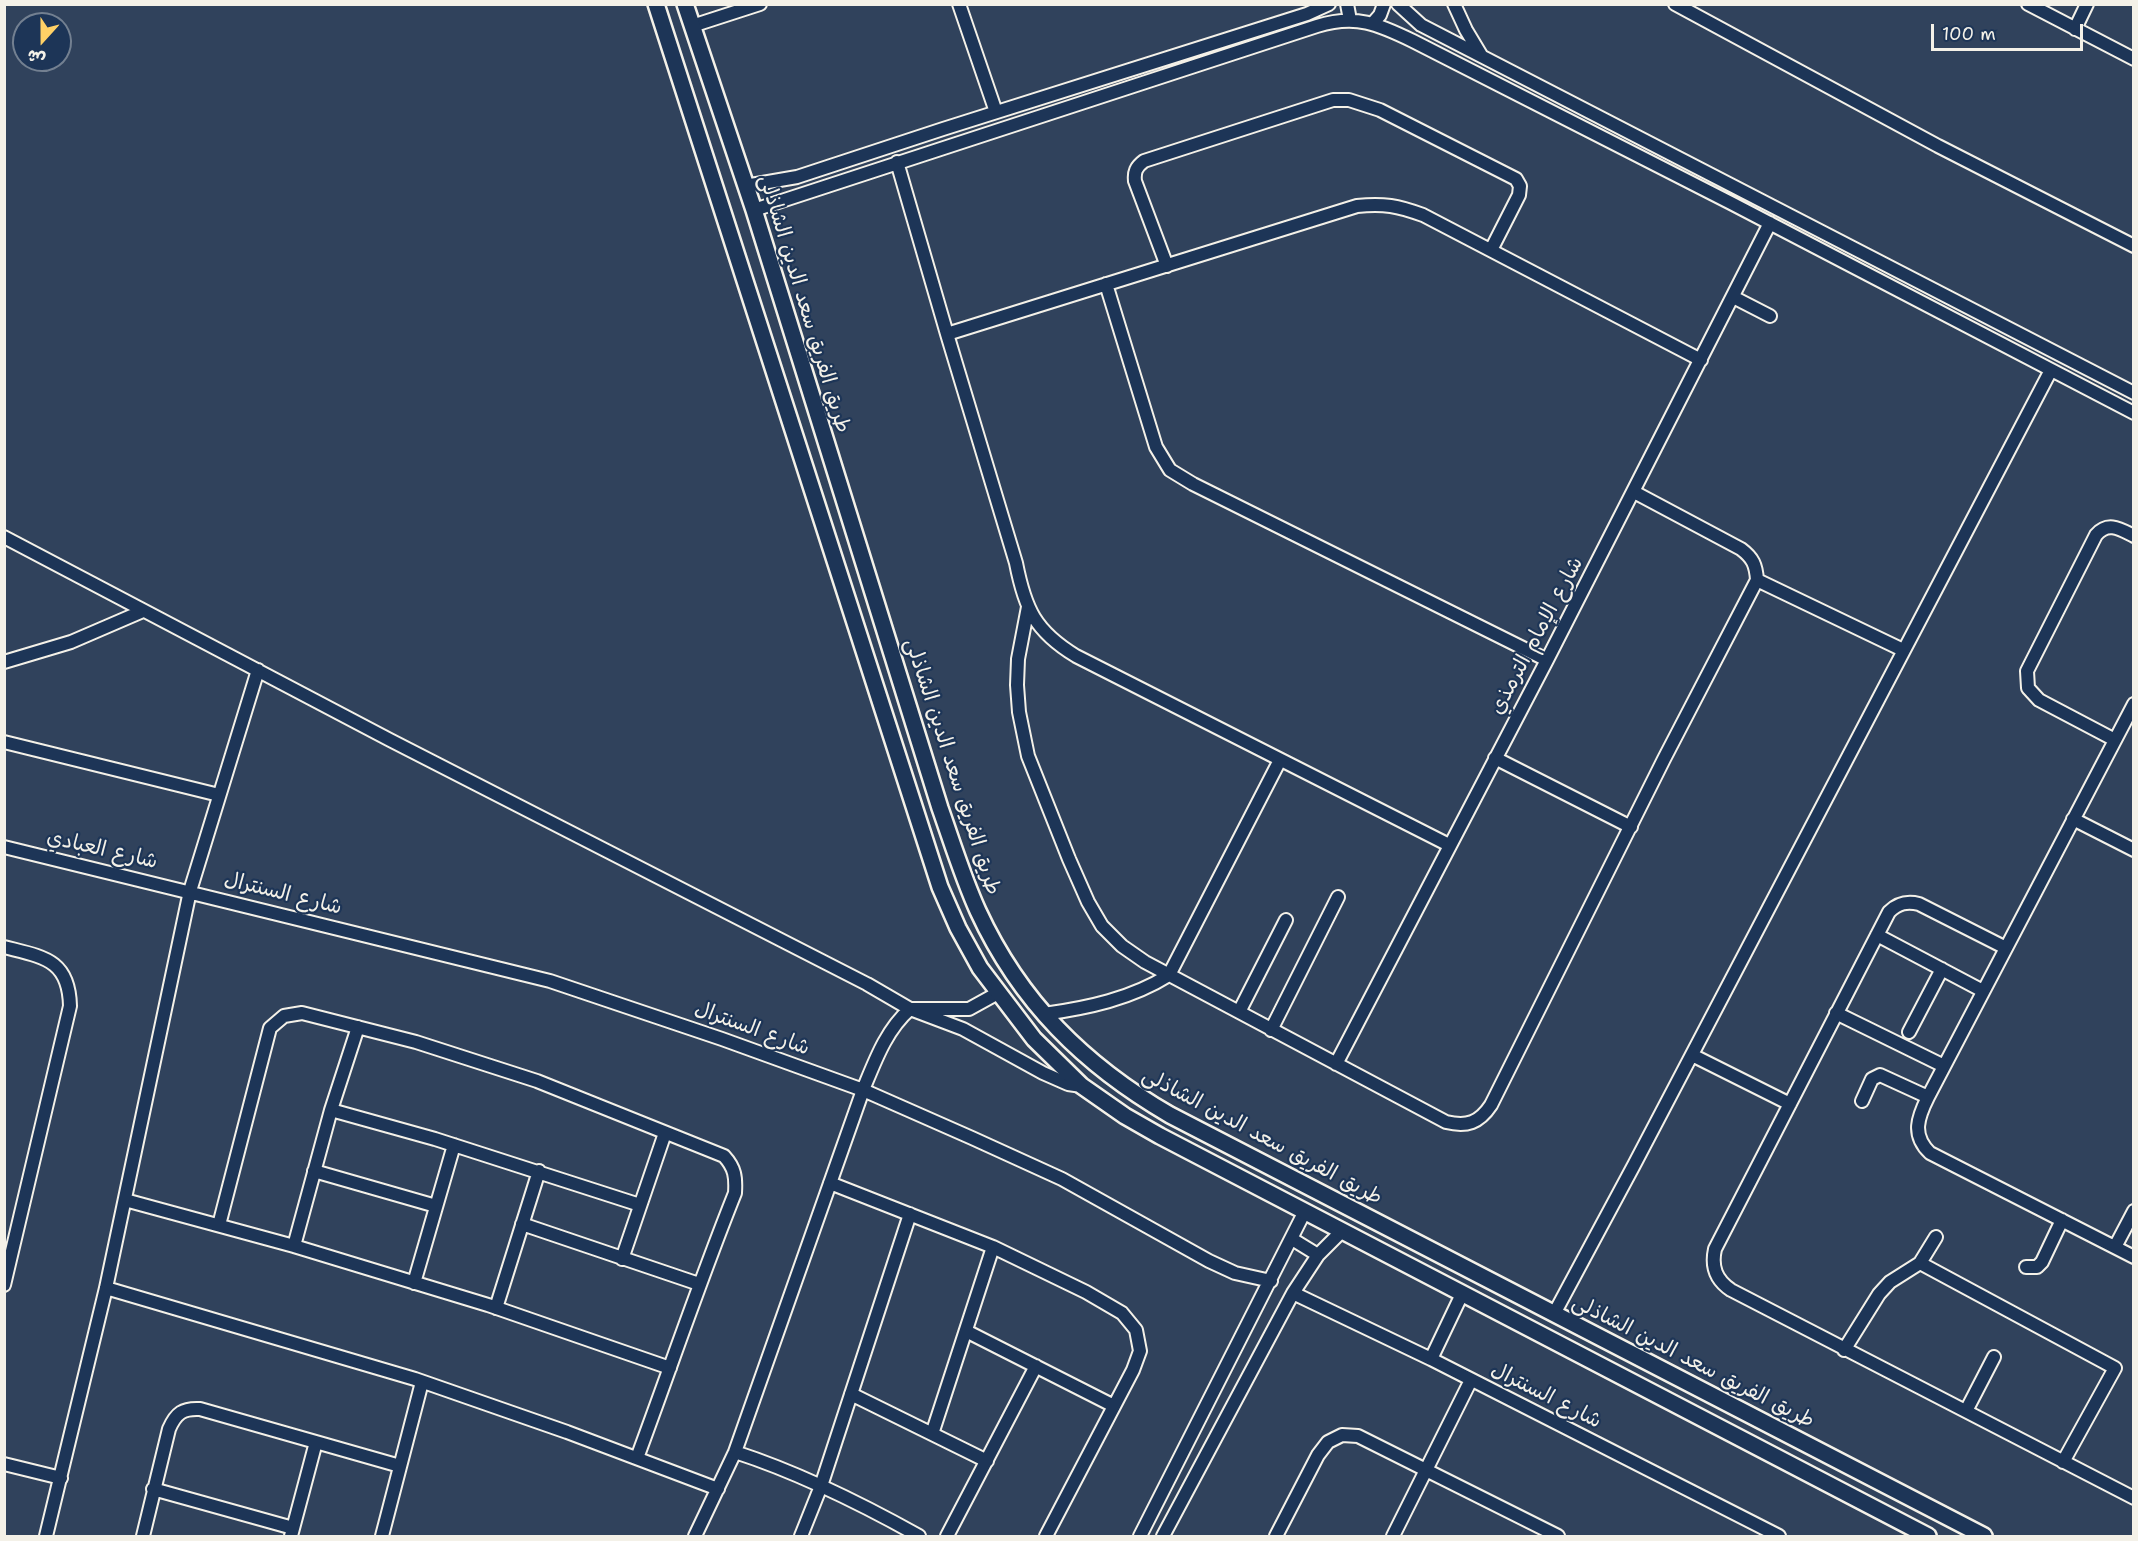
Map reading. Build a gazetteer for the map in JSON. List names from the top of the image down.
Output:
{
  "streets": {
    "street": [
      "طريق الفريق سعد الدين الشاذلى",
      "شارع الإمام الترمذي",
      "شارع العبادي",
      "شارع السنترال"
    ]
  },
  "crossings": [
    ["شارع العبادي", "شارع السنترال"]
  ],
  "scale_bar": "100 m",
  "north": "bottom"
}
